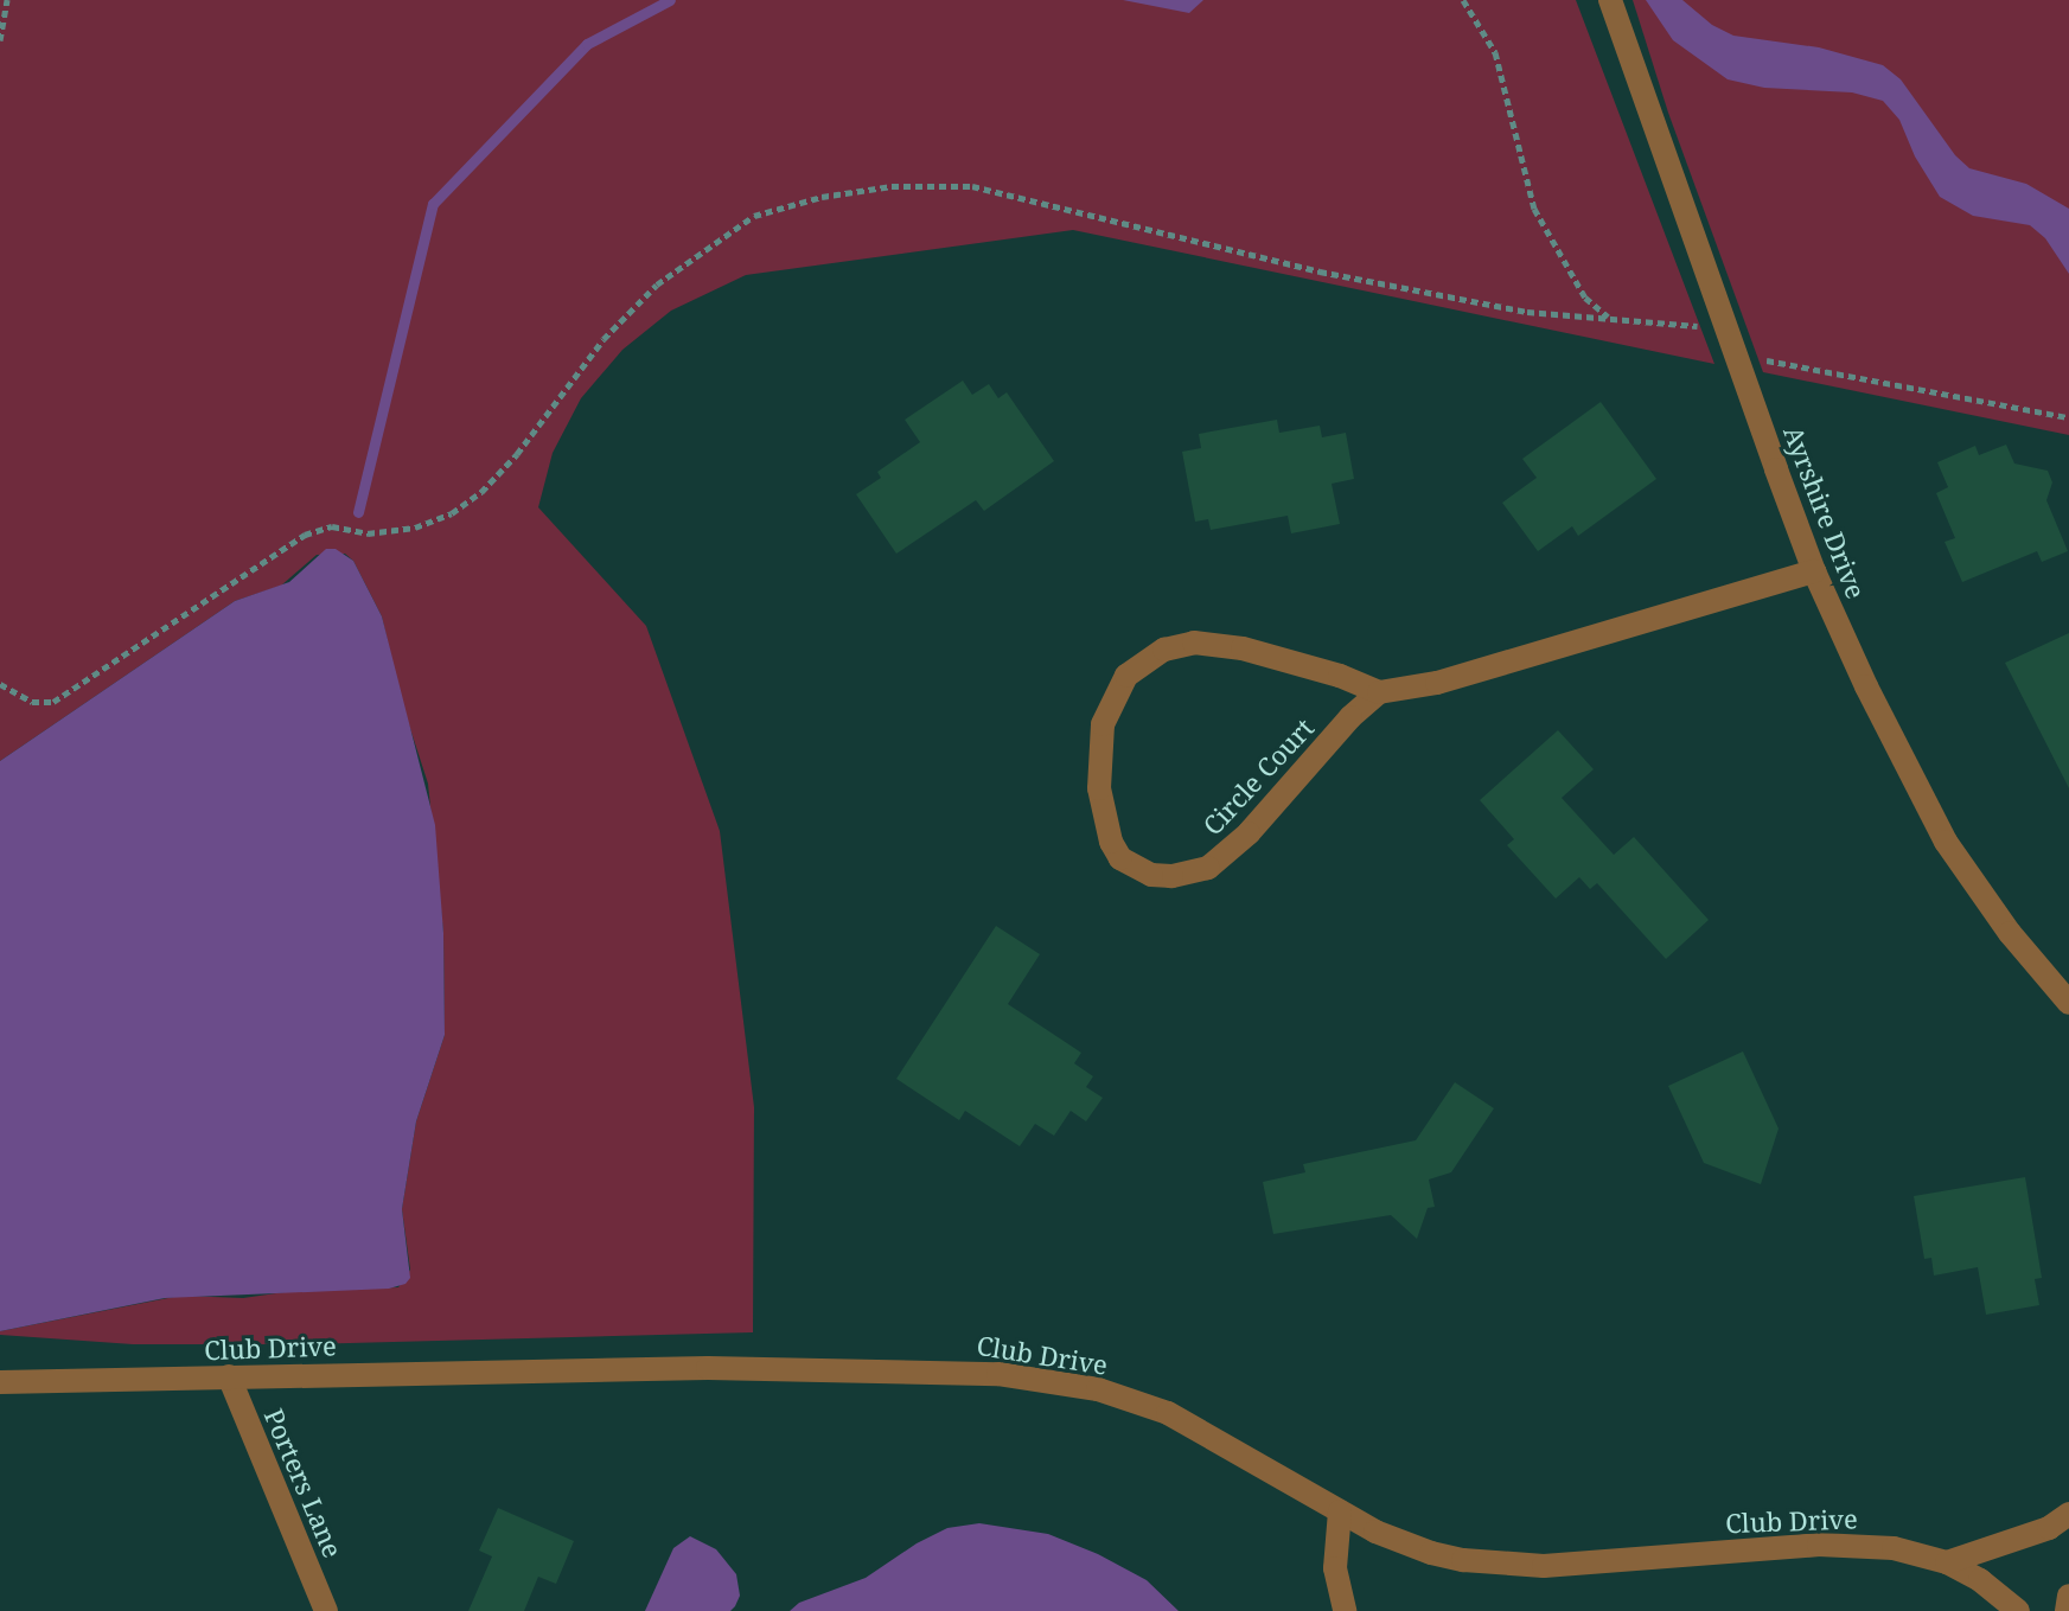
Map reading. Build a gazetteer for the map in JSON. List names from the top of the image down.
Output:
{
  "streets": {
    "street": [
      "Ayrshire Drive",
      "Circle Court",
      "Club Drive",
      "Porters Lane"
    ]
  },
  "crossings": [
    ["Club Drive", "Porters Lane"]
  ]
}
